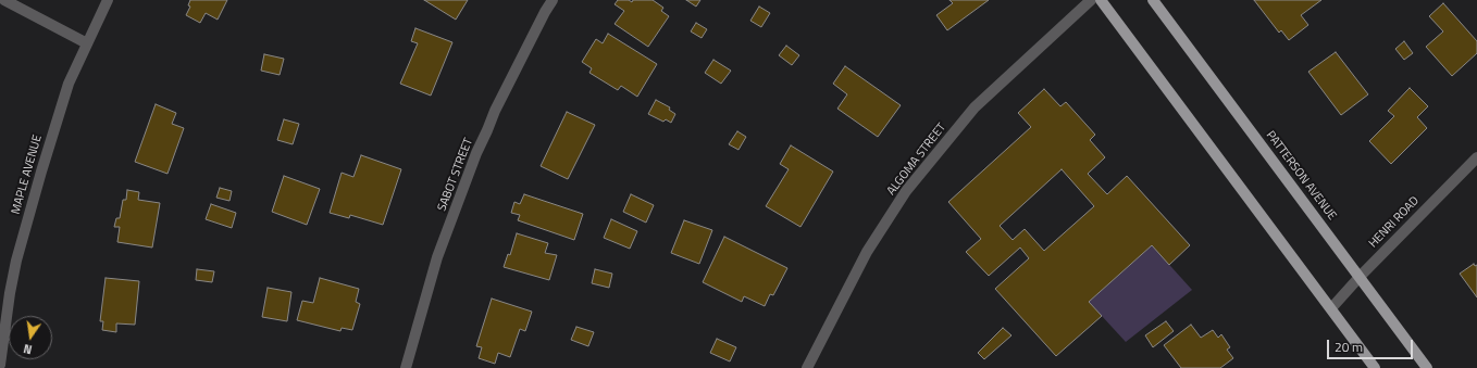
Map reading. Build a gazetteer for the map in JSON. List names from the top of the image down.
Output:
{
  "streets": {
    "main road": ["PATTERSON AVENUE"],
    "street": [
      "ALGOMA STREET",
      "MAPLE AVENUE",
      "SABOT STREET",
      "HENRI ROAD"
    ]
  },
  "crossings": [
    ["PATTERSON AVENUE", "HENRI ROAD"]
  ],
  "scale_bar": "20 m",
  "north": "bottom"
}
